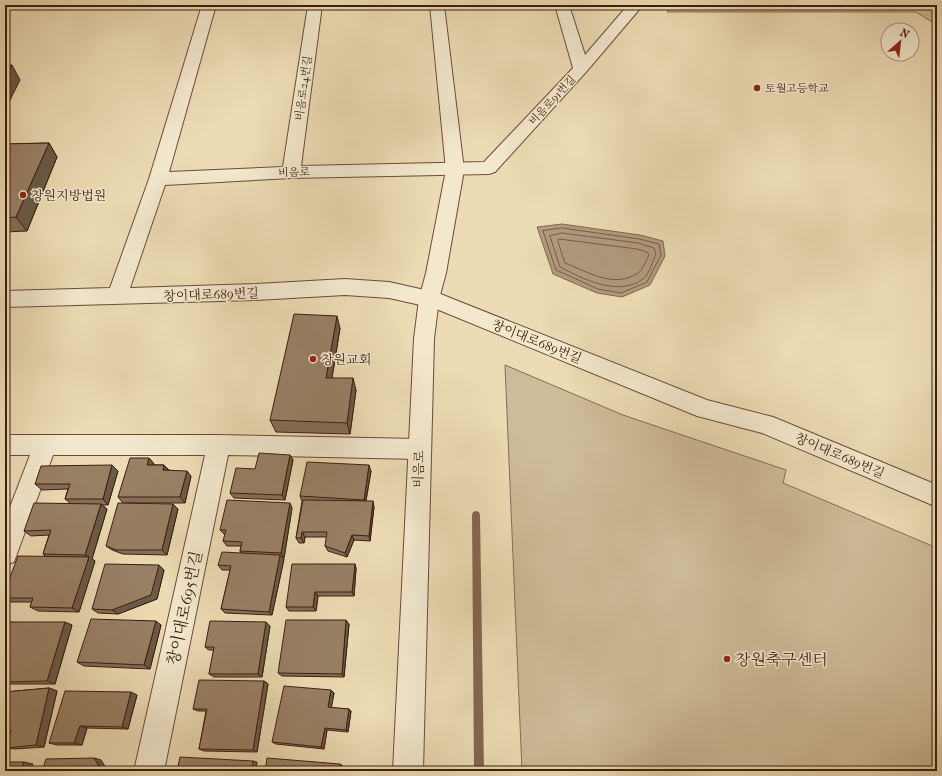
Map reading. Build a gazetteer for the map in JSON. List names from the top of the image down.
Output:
{
  "streets": {
    "street": [
      "비음로24번길",
      "비음로91번길",
      "비음로",
      "창이대로689번길",
      "창이대로695번길"
    ]
  },
  "crossings": [
    ["비음로24번길", "비음로"],
    ["비음로91번길", "비음로"],
    ["비음로", "창이대로689번길"]
  ],
  "places": [
    "토월고등학교",
    "창원지방법원",
    "창원교회",
    "창원축구센터"
  ],
  "north": "top right"
}
